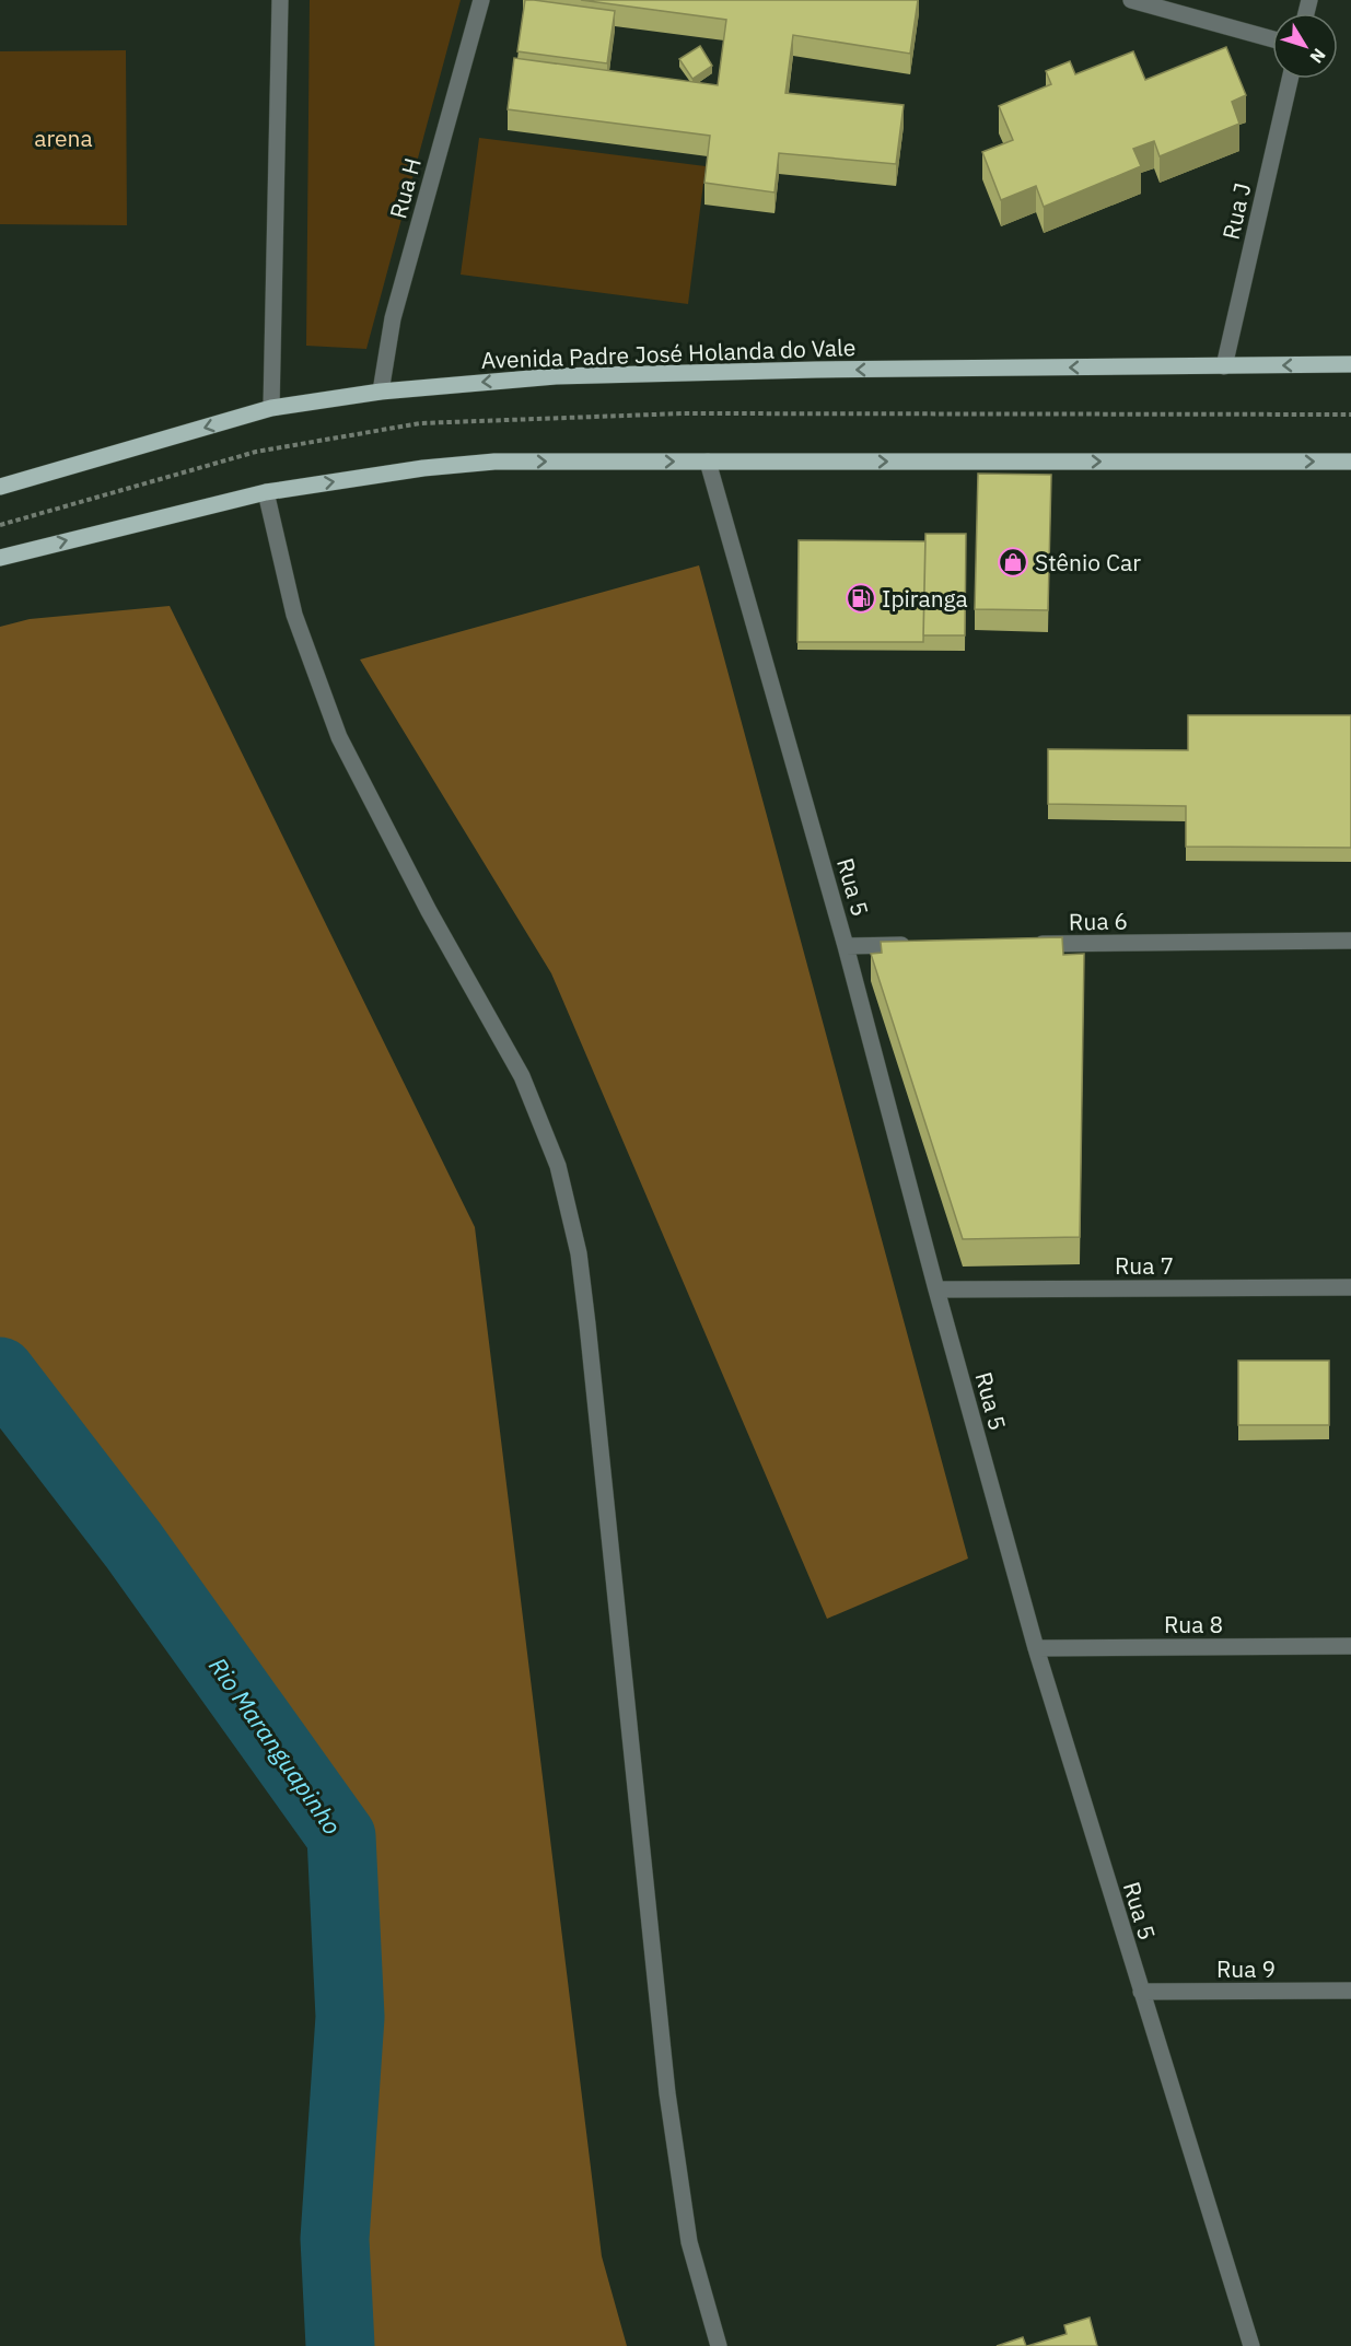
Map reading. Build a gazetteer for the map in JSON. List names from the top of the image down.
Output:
{
  "streets": {
    "main road": ["Avenida Padre José Holanda do Vale"],
    "street": [
      "Rua H",
      "Rua J",
      "Rua 5",
      "Rua 6",
      "Rua 7",
      "Rua 8",
      "Rua 9"
    ]
  },
  "crossings": [
    ["Rua H", "Avenida Padre José Holanda do Vale"],
    ["Rua J", "Avenida Padre José Holanda do Vale"],
    ["Rua 5", "Rua 7"],
    ["Rua 5", "Rua 8"],
    ["Rua 5", "Rua 9"]
  ],
  "water": ["Rio Maranguapinho"],
  "parks": ["arena"],
  "places": {
    "shop": ["Stênio Car"],
    "fuel station": ["Ipiranga"]
  },
  "north": "bottom right"
}
